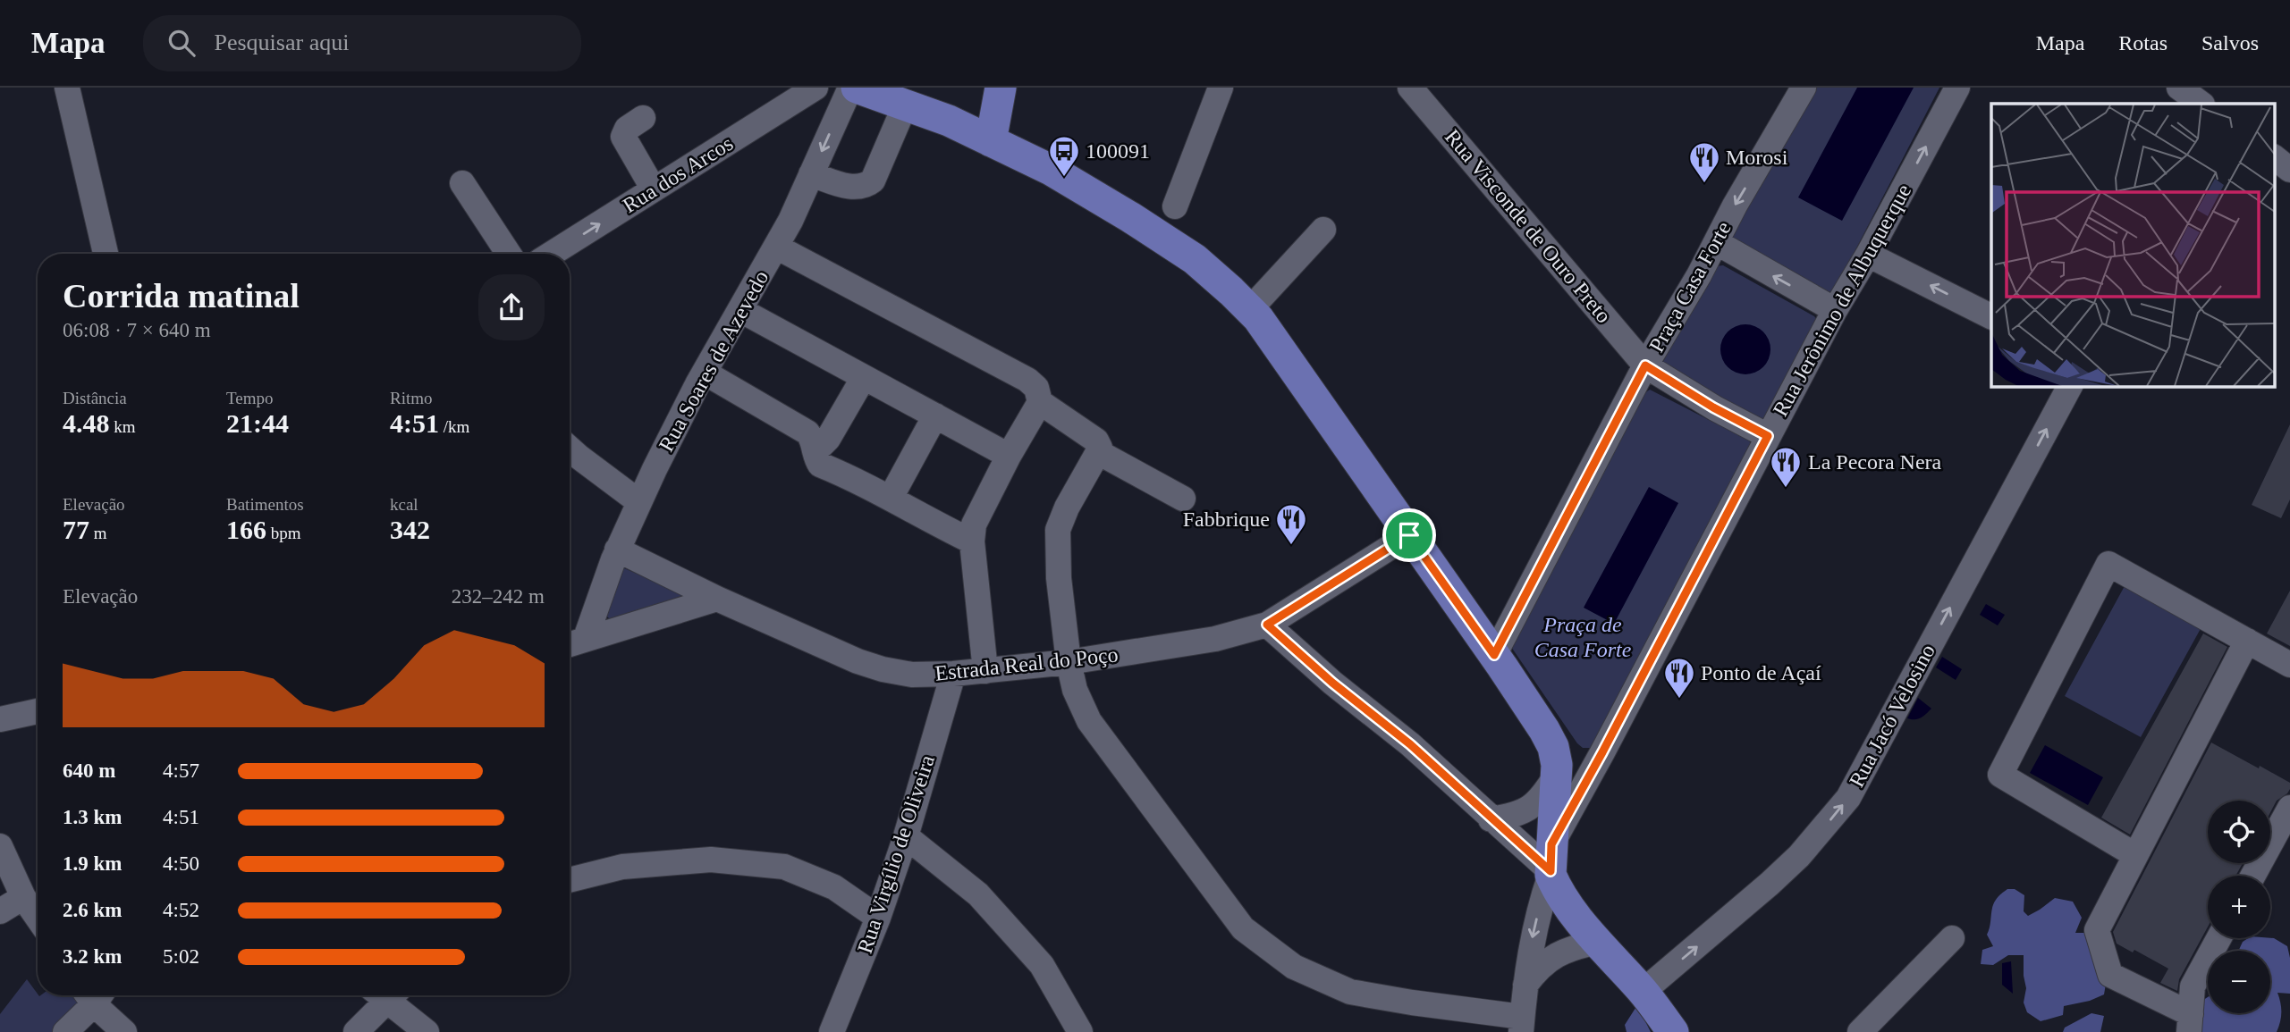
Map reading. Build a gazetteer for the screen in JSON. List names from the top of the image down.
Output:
{
  "streets": {
    "street": [
      "Rua dos Arcos",
      "Rua Visconde de Ouro Preto",
      "Praça Casa Forte",
      "Rua Jerônimo de Albuquerque",
      "Rua Soares de Azevedo",
      "Estrada Real do Poço",
      "Rua Jacó Velosino",
      "Rua Virgílio de Oliveira"
    ]
  },
  "crossings": [
    ["Rua Visconde de Ouro Preto", "Praça Casa Forte"],
    ["Rua Soares de Azevedo", "Estrada Real do Poço"],
    ["Estrada Real do Poço", "Rua Virgílio de Oliveira"]
  ],
  "one_way": ["Rua dos Arcos", "Rua Jacó Velosino"],
  "parks": ["Praça de Casa Forte"],
  "places": {
    "bus stop": ["100091"],
    "restaurant": [
      "Morosi",
      "La Pecora Nera",
      "Fabbrique",
      "Ponto de Açaí"
    ]
  },
  "page": {
    "header": "Mapa",
    "search": "Pesquisar aqui",
    "nav": ["Mapa", "Rotas", "Salvos"],
    "heading": ["Corrida matinal", "06:08 · 7 × 640 m"],
    "stats": [
      ["Distância", "4.48 km"],
      ["Tempo", "21:44"],
      ["Ritmo", "4:51 /km"],
      ["Elevação", "77 m"],
      ["Batimentos", "166 bpm"],
      ["kcal", "342"]
    ],
    "chart": ["Elevação", "232–242 m"],
    "list": [
      {
        "name": "640 m",
        "note": "4:57"
      },
      {
        "name": "1.3 km",
        "note": "4:51"
      },
      {
        "name": "1.9 km",
        "note": "4:50"
      },
      {
        "name": "2.6 km",
        "note": "4:52"
      },
      {
        "name": "3.2 km",
        "note": "5:02"
      }
    ],
    "map_buttons": ["+", "−"]
  }
}
